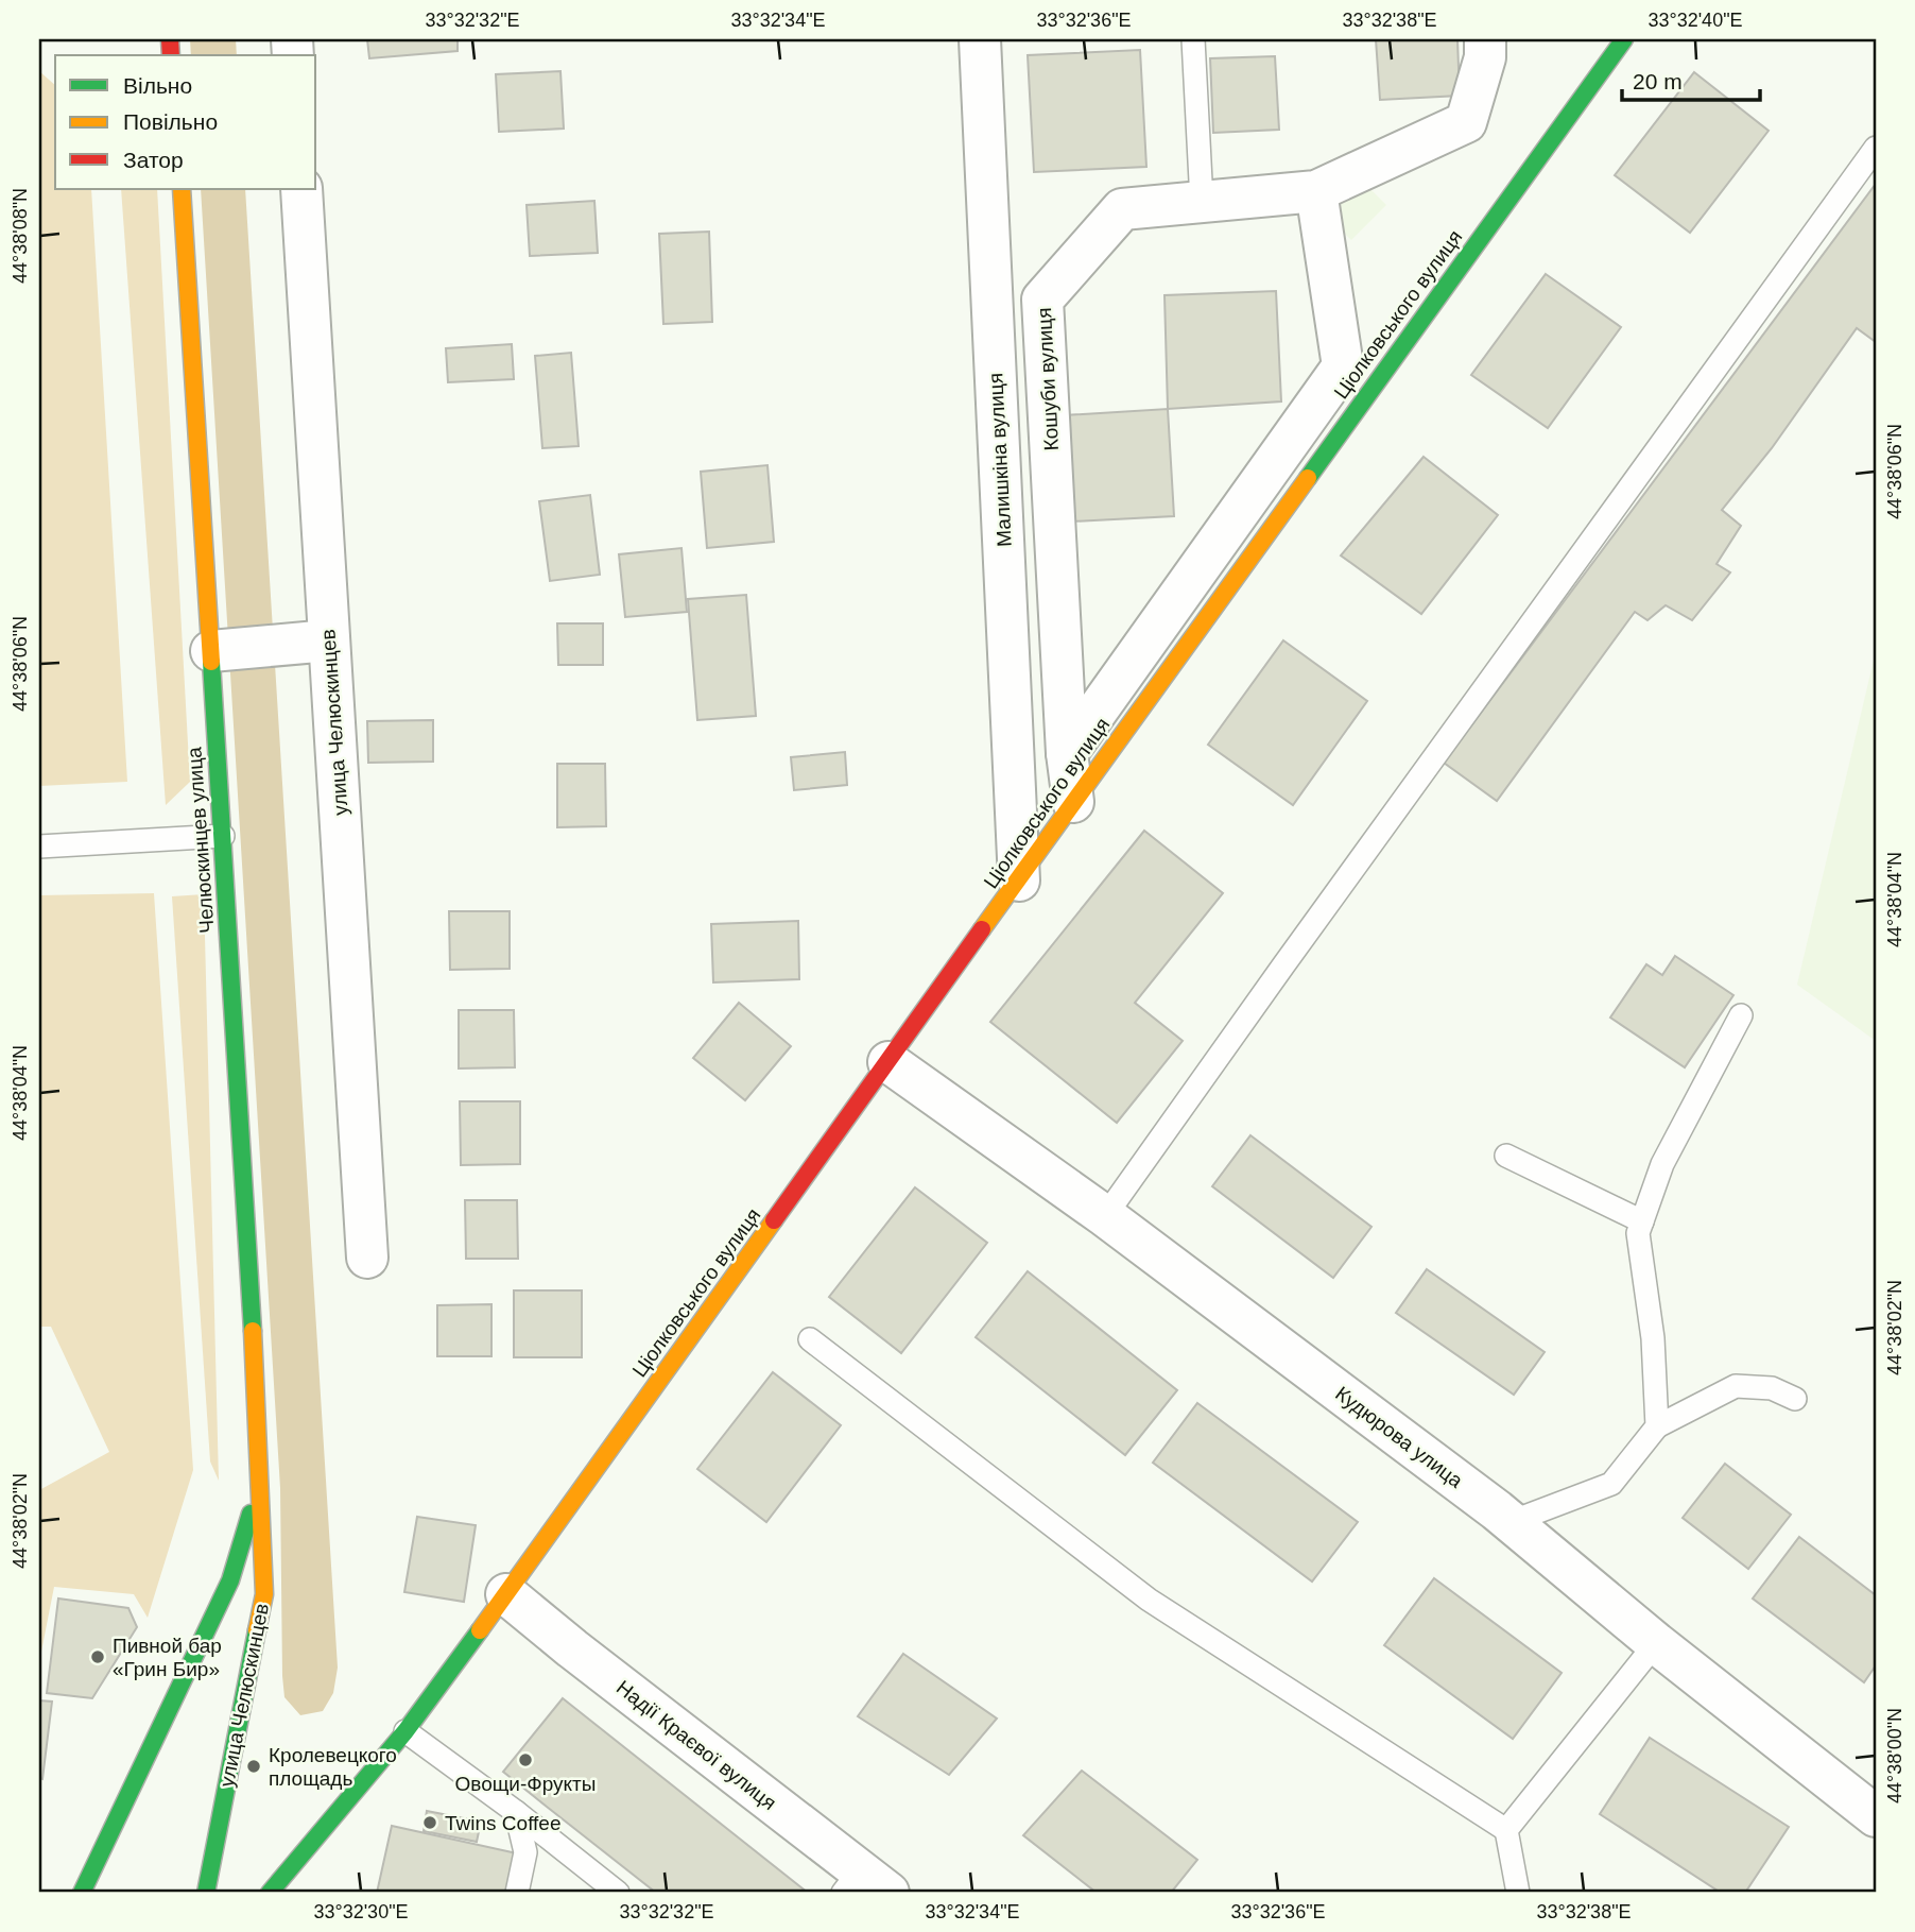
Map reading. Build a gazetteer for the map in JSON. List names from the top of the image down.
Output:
{
  "streets": {
    "main road": ["Ціолковського вулиця", "улица Челюскинцев", "Челюскинцев улица"],
    "street": [
      "Кошуби вулиця",
      "Малишкіна вулиця",
      "Кудюрова улица",
      "Надії Краєвої вулиця"
    ]
  },
  "crossings": [
    ["Ціолковського вулиця", "Кошуби вулиця"],
    ["Ціолковського вулиця", "Малишкіна вулиця"],
    ["Ціолковського вулиця", "Кудюрова улица"],
    ["Ціолковського вулиця", "Надії Краєвої вулиця"],
    ["улица Челюскинцев", "Челюскинцев улица"]
  ],
  "places": [
    "Пивной бар «Грин Бир»",
    "Овощи-Фрукты",
    "Кролевецкого площадь",
    "Twins Coffee"
  ],
  "legend": ["Вільно", "Повільно", "Затор"],
  "scale_bar": "20 m",
  "coordinates": [
    "33°32'32\"E",
    "33°32'34\"E",
    "33°32'36\"E",
    "33°32'38\"E",
    "33°32'40\"E",
    "44°38'08\"N",
    "44°38'06\"N",
    "44°38'04\"N",
    "44°38'02\"N",
    "44°38'00\"N",
    "33°32'30\"E"
  ]
}
